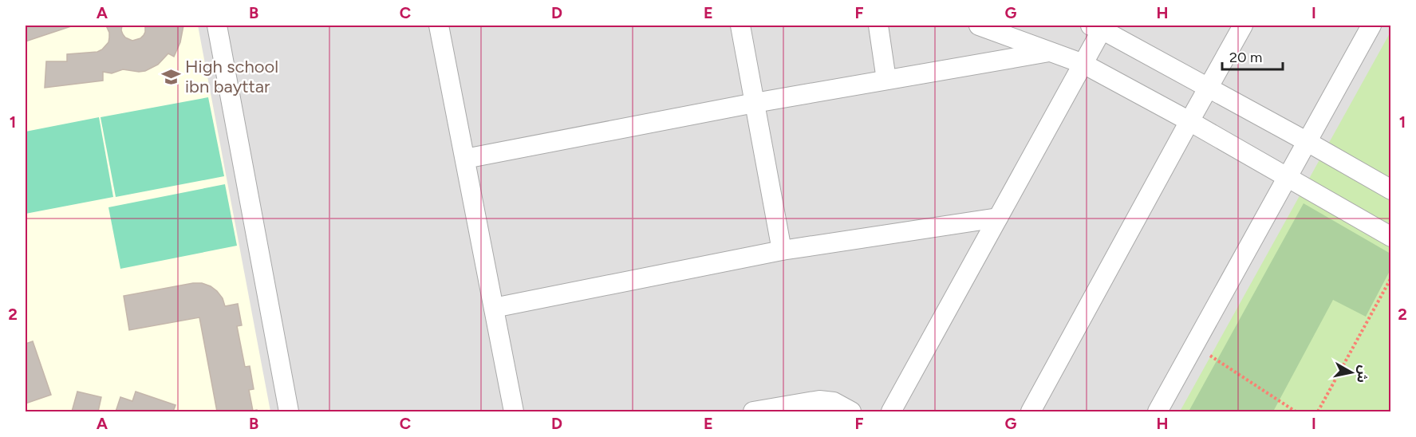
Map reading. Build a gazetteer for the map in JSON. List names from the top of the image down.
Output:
{
  "places": {
    "school or university": ["High school ibn bayttar"]
  },
  "scale_bar": "20 m",
  "north": "right",
  "grid": {
    "columns": [
      "A",
      "B",
      "C",
      "D",
      "E",
      "F",
      "G",
      "H",
      "I"
    ],
    "rows": ["1", "2"]
  }
}
